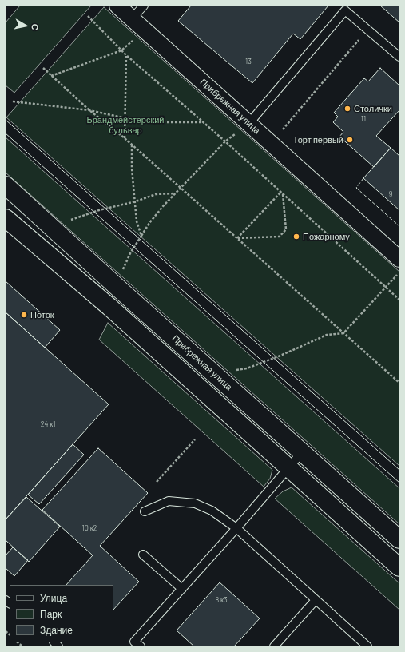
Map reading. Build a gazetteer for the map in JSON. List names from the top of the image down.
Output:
{
  "streets": {
    "street": ["Прибрежная улица"]
  },
  "parks": ["Брандмейстерский бульвар"],
  "places": [
    "Столички",
    "Торт первый",
    "Пожарному",
    "Поток"
  ],
  "house_numbers": [
    "13",
    "11",
    "9",
    "24 к1",
    "10 к2",
    "8 к3"
  ],
  "legend": ["Улица", "Парк", "Здание"],
  "north": "right"
}
